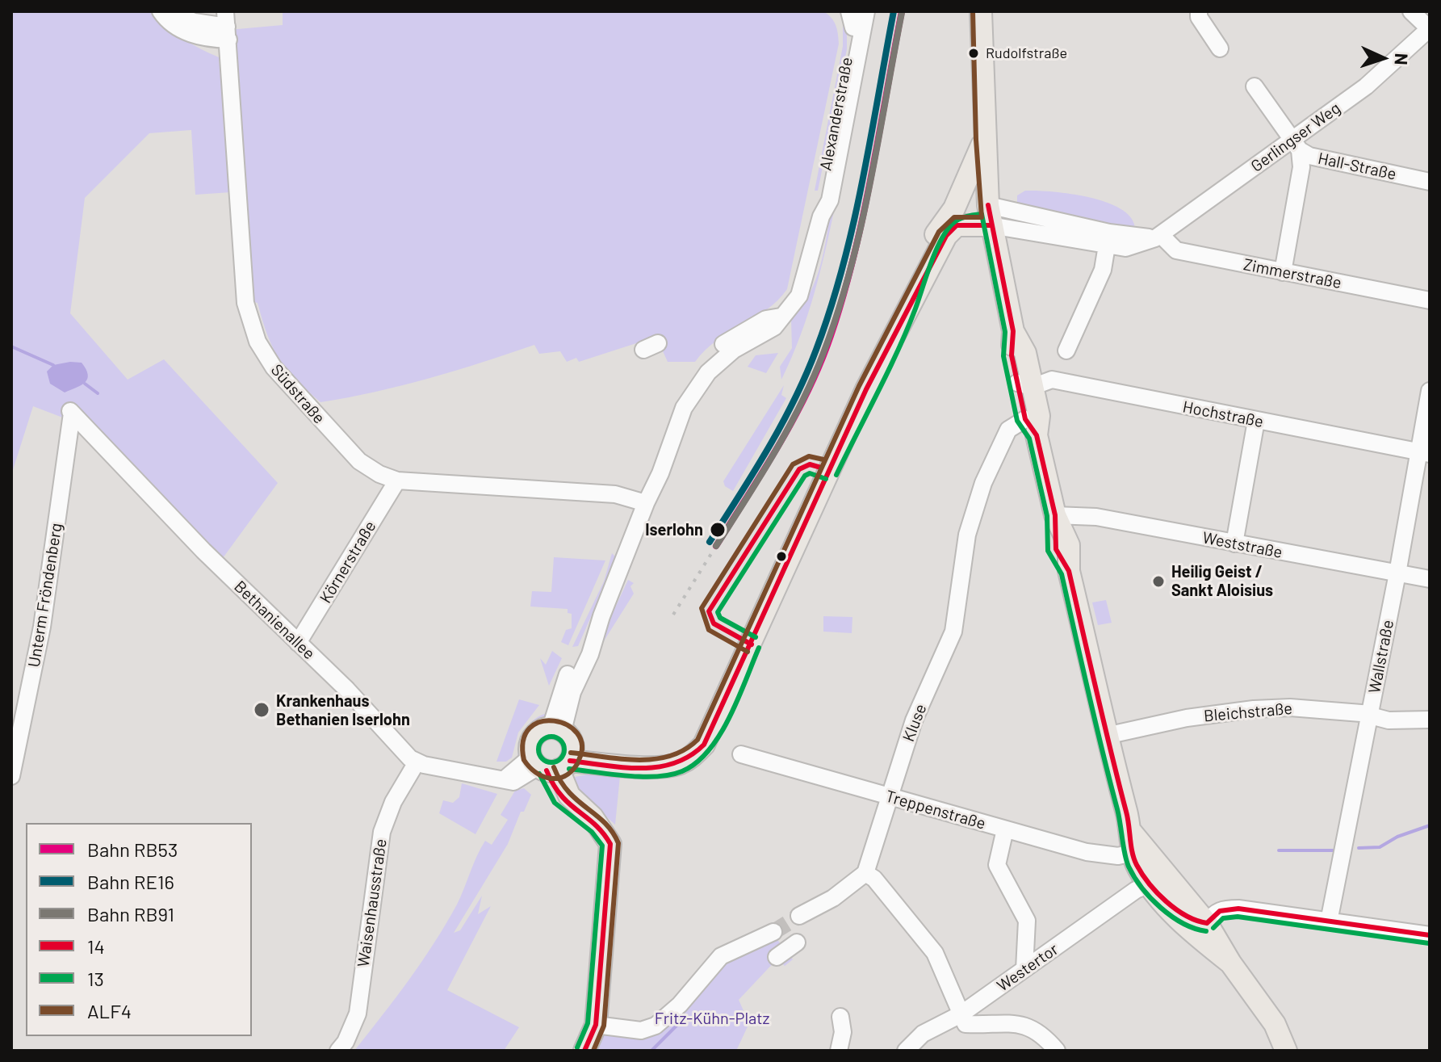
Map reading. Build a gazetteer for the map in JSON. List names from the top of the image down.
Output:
{
  "streets": {
    "street": [
      "Alexanderstraße",
      "Gerlingser Weg",
      "Hall-Straße",
      "Zimmerstraße",
      "Südstraße",
      "Hochstraße",
      "Weststraße",
      "Körnerstraße",
      "Unterm Fröndenberg",
      "Bethanienallee",
      "Wallstraße",
      "Bleichstraße",
      "Kluse",
      "Treppenstraße",
      "Waisenhausstraße",
      "Westertor"
    ]
  },
  "crossings": [
    ["Alexanderstraße", "Südstraße"],
    ["Gerlingser Weg", "Hall-Straße"],
    ["Gerlingser Weg", "Zimmerstraße"],
    ["Südstraße", "Körnerstraße"],
    ["Hochstraße", "Wallstraße"],
    ["Weststraße", "Wallstraße"],
    ["Körnerstraße", "Bethanienallee"],
    ["Unterm Fröndenberg", "Bethanienallee"],
    ["Bethanienallee", "Waisenhausstraße"],
    ["Wallstraße", "Bleichstraße"],
    ["Kluse", "Treppenstraße"]
  ],
  "parks": ["Fritz-Kühn-Platz"],
  "places": [
    "Rudolfstraße",
    "Iserlohn",
    "Heilig Geist / Sankt Aloisius",
    "Krankenhaus Bethanien Iserlohn"
  ],
  "lines": [
    "rail line RB53",
    "rail line RE16",
    "transit line ALF4",
    "rail line RB91",
    "transit line 14",
    "transit line 13"
  ],
  "legend": [
    "Bahn RB53",
    "Bahn RE16",
    "Bahn RB91",
    "14",
    "13",
    "ALF4"
  ],
  "north": "right"
}
